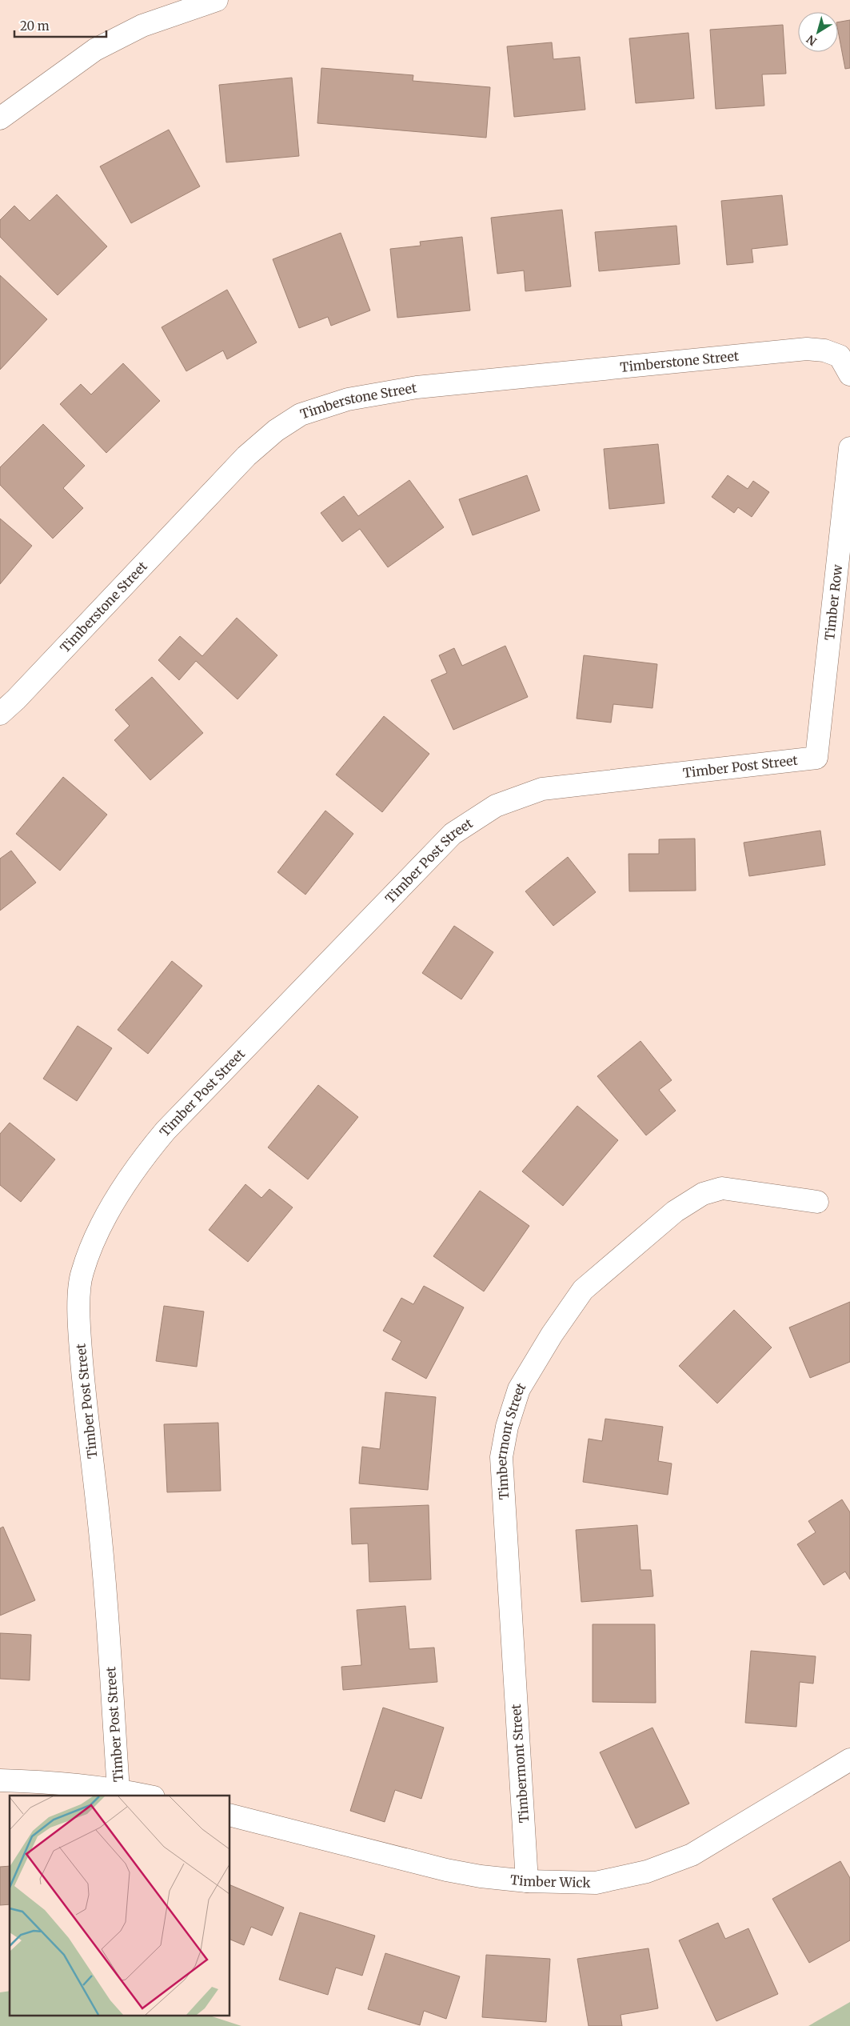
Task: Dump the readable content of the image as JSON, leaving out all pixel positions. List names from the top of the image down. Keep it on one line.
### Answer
{"streets":{"street":["Timberstone Street","Timber Row","Timber Post Street","Timbermont Street","Timber Wick"]},"crossings":[["Timber Row","Timber Post Street"],["Timbermont Street","Timber Wick"]],"scale_bar":"20 m","north":"bottom left"}
